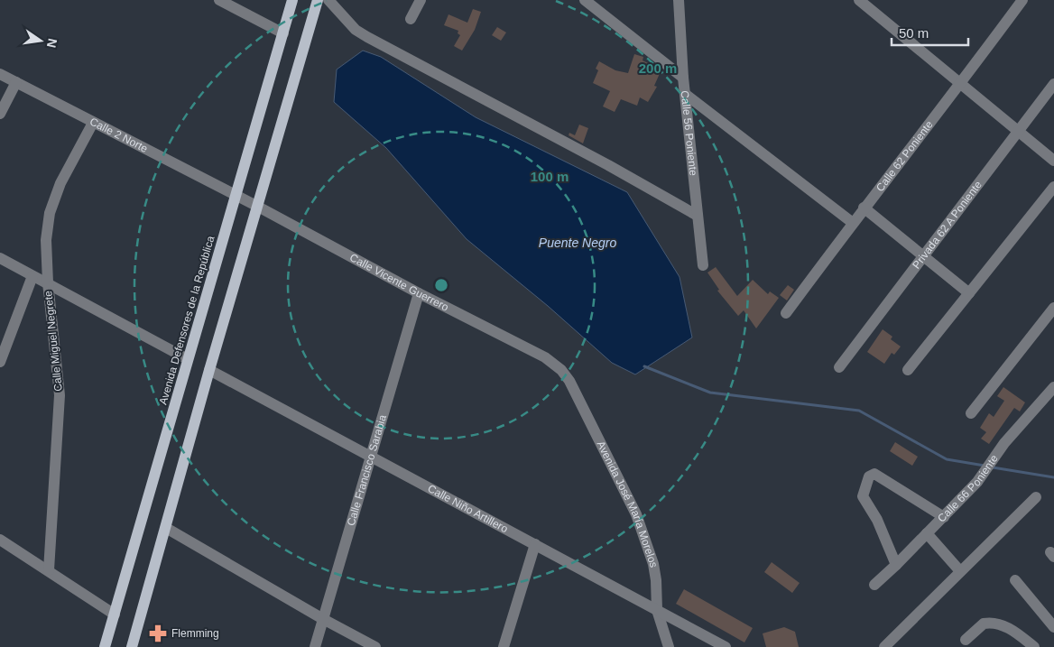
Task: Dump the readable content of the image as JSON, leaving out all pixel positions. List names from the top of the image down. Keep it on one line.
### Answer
{"streets":{"main road":["Avenida Defensores de la República"],"street":["Calle 56 Poniente","Calle 2 Norte","Calle 62 Poniente","Privada 62 A Poniente","Calle Vicente Guerrero","Calle Miguel Negrete","Calle Francisco Sarabia","Calle 66 Poniente","Avenida José María Morelos","Calle Niño Artillero"]},"crossings":[["Calle 2 Norte","Calle Vicente Guerrero"],["Calle 2 Norte","Avenida Defensores de la República"],["Calle 2 Norte","Calle Miguel Negrete"],["Calle Vicente Guerrero","Avenida Defensores de la República"],["Calle Vicente Guerrero","Calle Francisco Sarabia"],["Calle Vicente Guerrero","Avenida José María Morelos"],["Calle Francisco Sarabia","Calle Niño Artillero"],["Avenida José María Morelos","Calle Niño Artillero"]],"water":["Puente Negro"],"places":{"pharmacy":["Flemming"]},"scale_bar":"50 m","north":"right","rings":["200 m","100 m"]}
